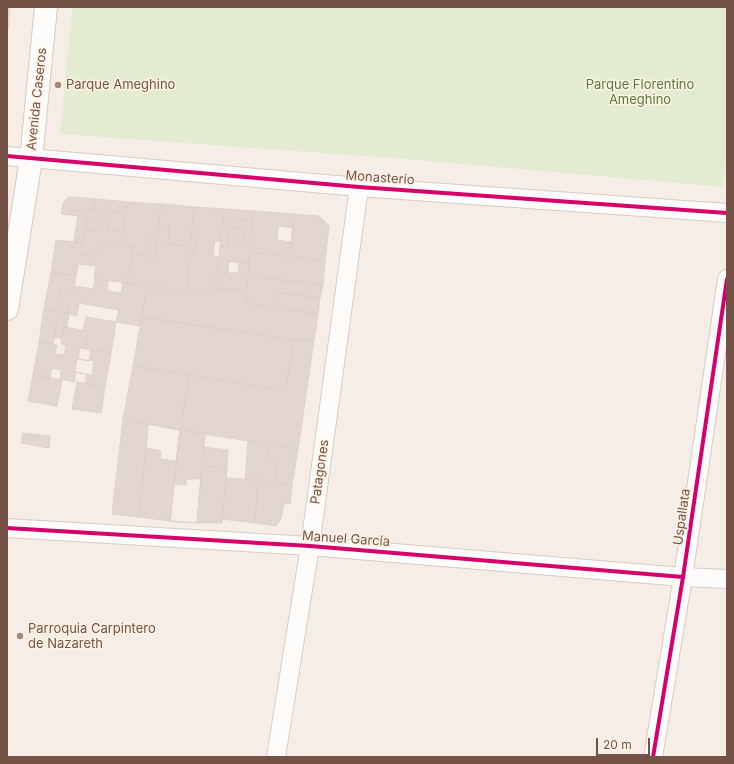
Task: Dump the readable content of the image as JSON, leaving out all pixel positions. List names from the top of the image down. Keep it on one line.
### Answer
{"streets":{"main road":["Avenida Caseros"],"street":["Monasterio","Patagones","Uspallata","Manuel García"]},"crossings":[["Avenida Caseros","Monasterio"],["Monasterio","Patagones"],["Patagones","Manuel García"],["Uspallata","Manuel García"]],"parks":["Parque Florentino Ameghino"],"places":["Parque Ameghino","Parroquia Carpintero de Nazareth"],"scale_bar":"20 m"}
